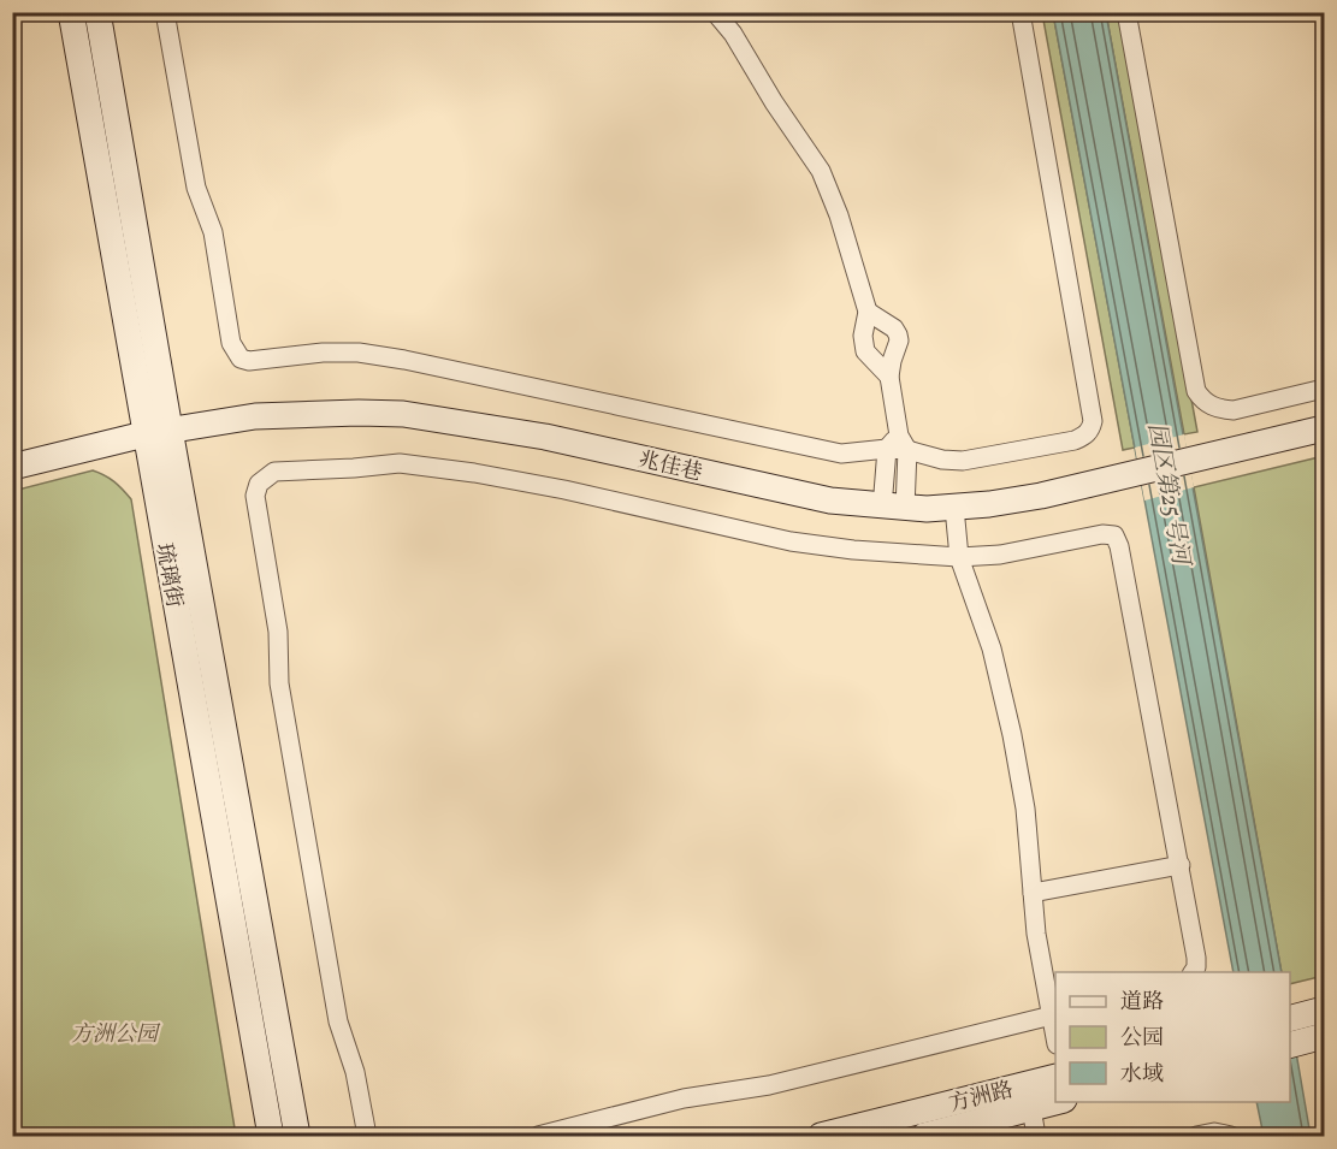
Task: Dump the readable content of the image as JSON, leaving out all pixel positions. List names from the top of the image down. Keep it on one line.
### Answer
{"streets":{"main road":["兆佳巷","琉璃街","方洲路"]},"crossings":[["兆佳巷","琉璃街"]],"water":["园区第25号河"],"parks":["方洲公园"],"legend":["道路","公园","水域"]}
